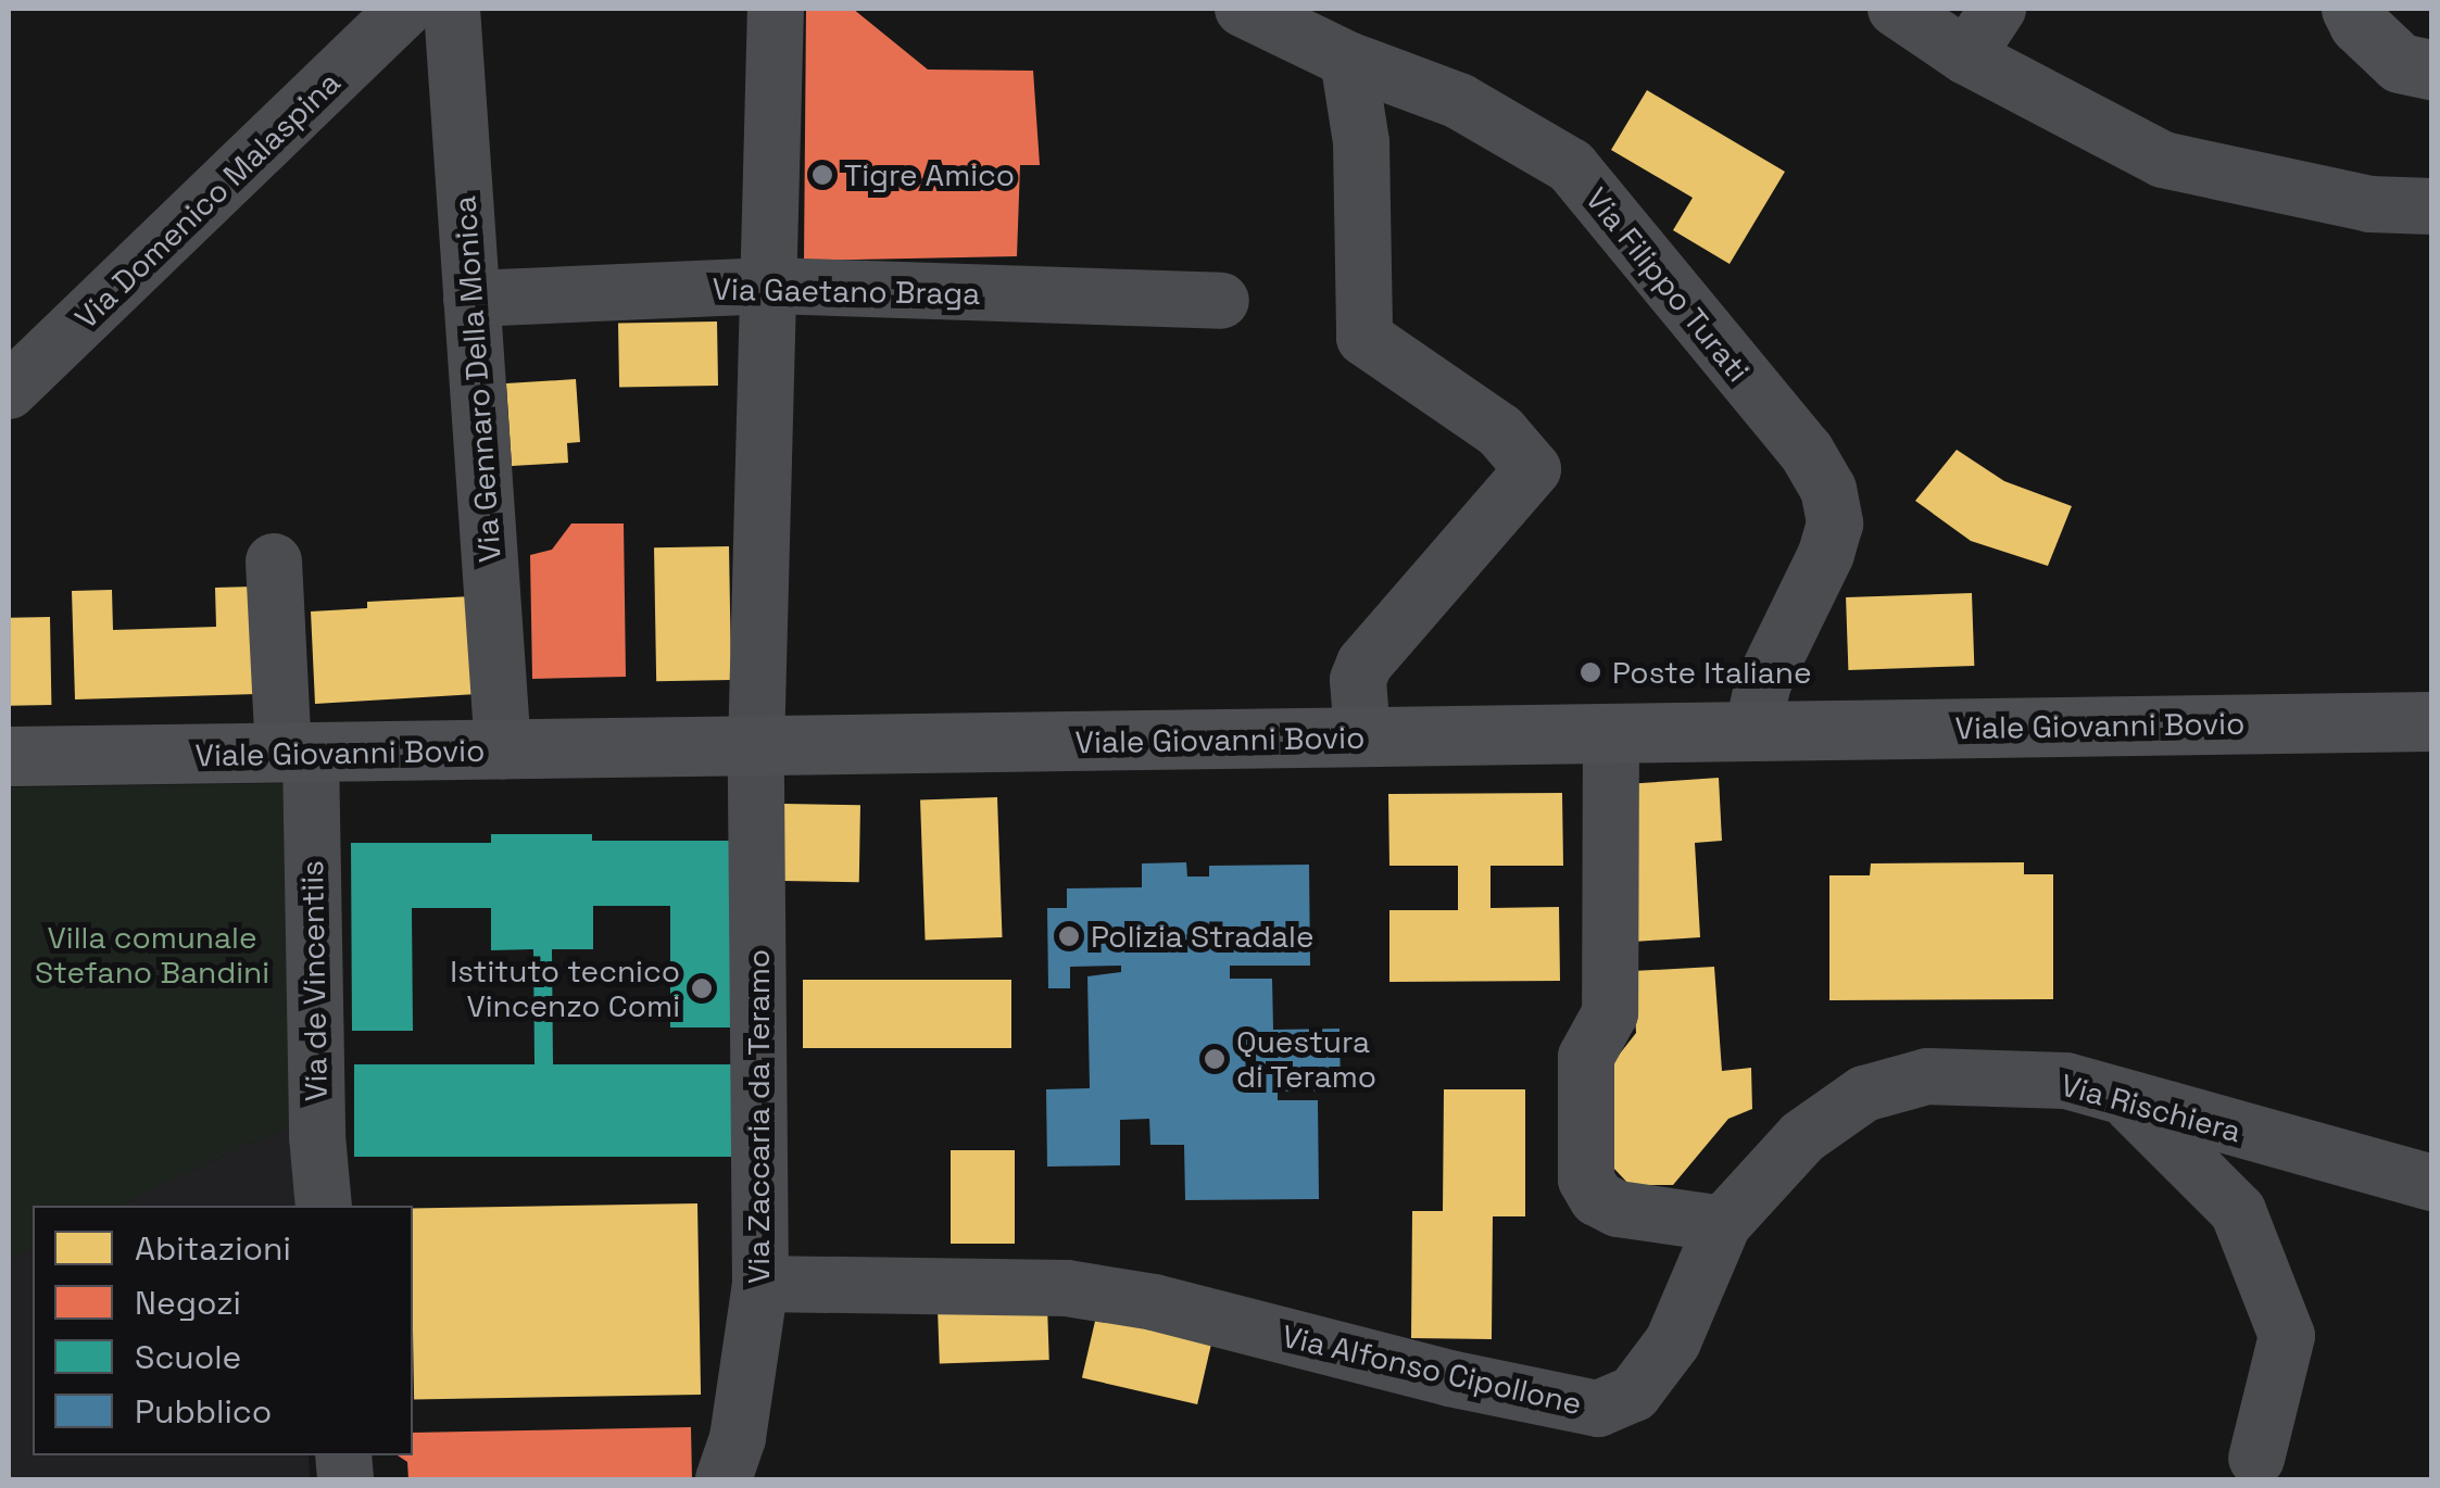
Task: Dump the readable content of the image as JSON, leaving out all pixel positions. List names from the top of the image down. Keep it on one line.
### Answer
{"streets":{"main road":["Viale Giovanni Bovio"],"street":["Via Domenico Malaspina","Via Filippo Turati","Via Gaetano Braga","Via Gennaro Della Monica","Via de Vincentiis","Via Rischiera","Via Zaccaria da Teramo","Via Alfonso Cipollone"]},"crossings":[["Via Filippo Turati","Viale Giovanni Bovio"],["Via Gaetano Braga","Via Gennaro Della Monica"],["Via Gaetano Braga","Via Zaccaria da Teramo"],["Via Gennaro Della Monica","Viale Giovanni Bovio"],["Viale Giovanni Bovio","Via de Vincentiis"],["Viale Giovanni Bovio","Via Zaccaria da Teramo"],["Via Rischiera","Via Alfonso Cipollone"],["Via Zaccaria da Teramo","Via Alfonso Cipollone"]],"parks":["Villa comunale Stefano Bandini"],"places":["Tigre Amico","Poste Italiane","Polizia Stradale","Istituto tecnico Vincenzo Comi","Questura di Teramo"],"legend":["Abitazioni","Negozi","Scuole","Pubblico"]}
